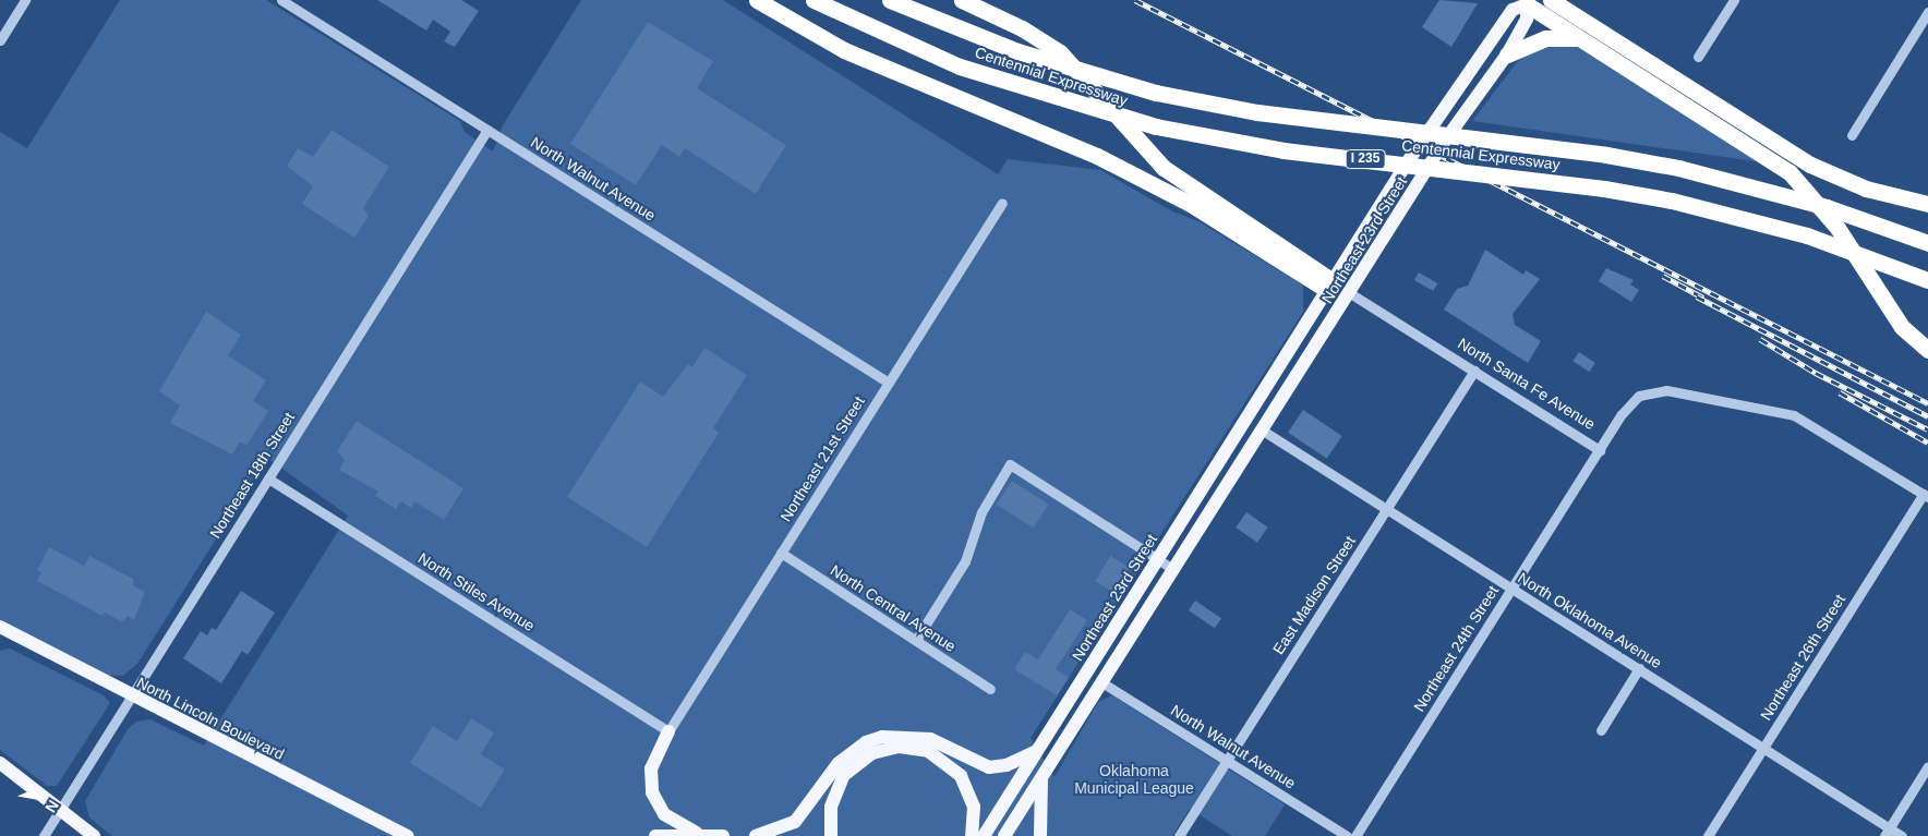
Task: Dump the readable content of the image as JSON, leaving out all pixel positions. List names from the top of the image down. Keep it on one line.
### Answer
{"streets":{"highway":["Centennial Expressway","I 235"],"main road":["Northeast 23rd Street","North Santa Fe Avenue","North Lincoln Boulevard"],"street":["North Walnut Avenue","Northeast 21st Street","Northeast 18th Street","North Stiles Avenue","East Madison Street","North Central Avenue","North Oklahoma Avenue","Northeast 24th Street","Northeast 26th Street"]},"crossings":[["North Walnut Avenue","Northeast 23rd Street"],["North Walnut Avenue","Northeast 21st Street"],["North Walnut Avenue","Northeast 18th Street"],["North Walnut Avenue","East Madison Street"],["Northeast 23rd Street","North Santa Fe Avenue"],["Northeast 23rd Street","North Oklahoma Avenue"],["North Santa Fe Avenue","East Madison Street"],["North Santa Fe Avenue","Northeast 24th Street"],["North Santa Fe Avenue","Northeast 26th Street"],["Northeast 21st Street","North Stiles Avenue"],["Northeast 21st Street","North Central Avenue"],["Northeast 18th Street","North Stiles Avenue"],["Northeast 18th Street","North Lincoln Boulevard"],["East Madison Street","North Oklahoma Avenue"],["North Oklahoma Avenue","Northeast 24th Street"],["North Oklahoma Avenue","Northeast 26th Street"]],"parks":["Oklahoma Municipal League"],"north":"bottom right"}
